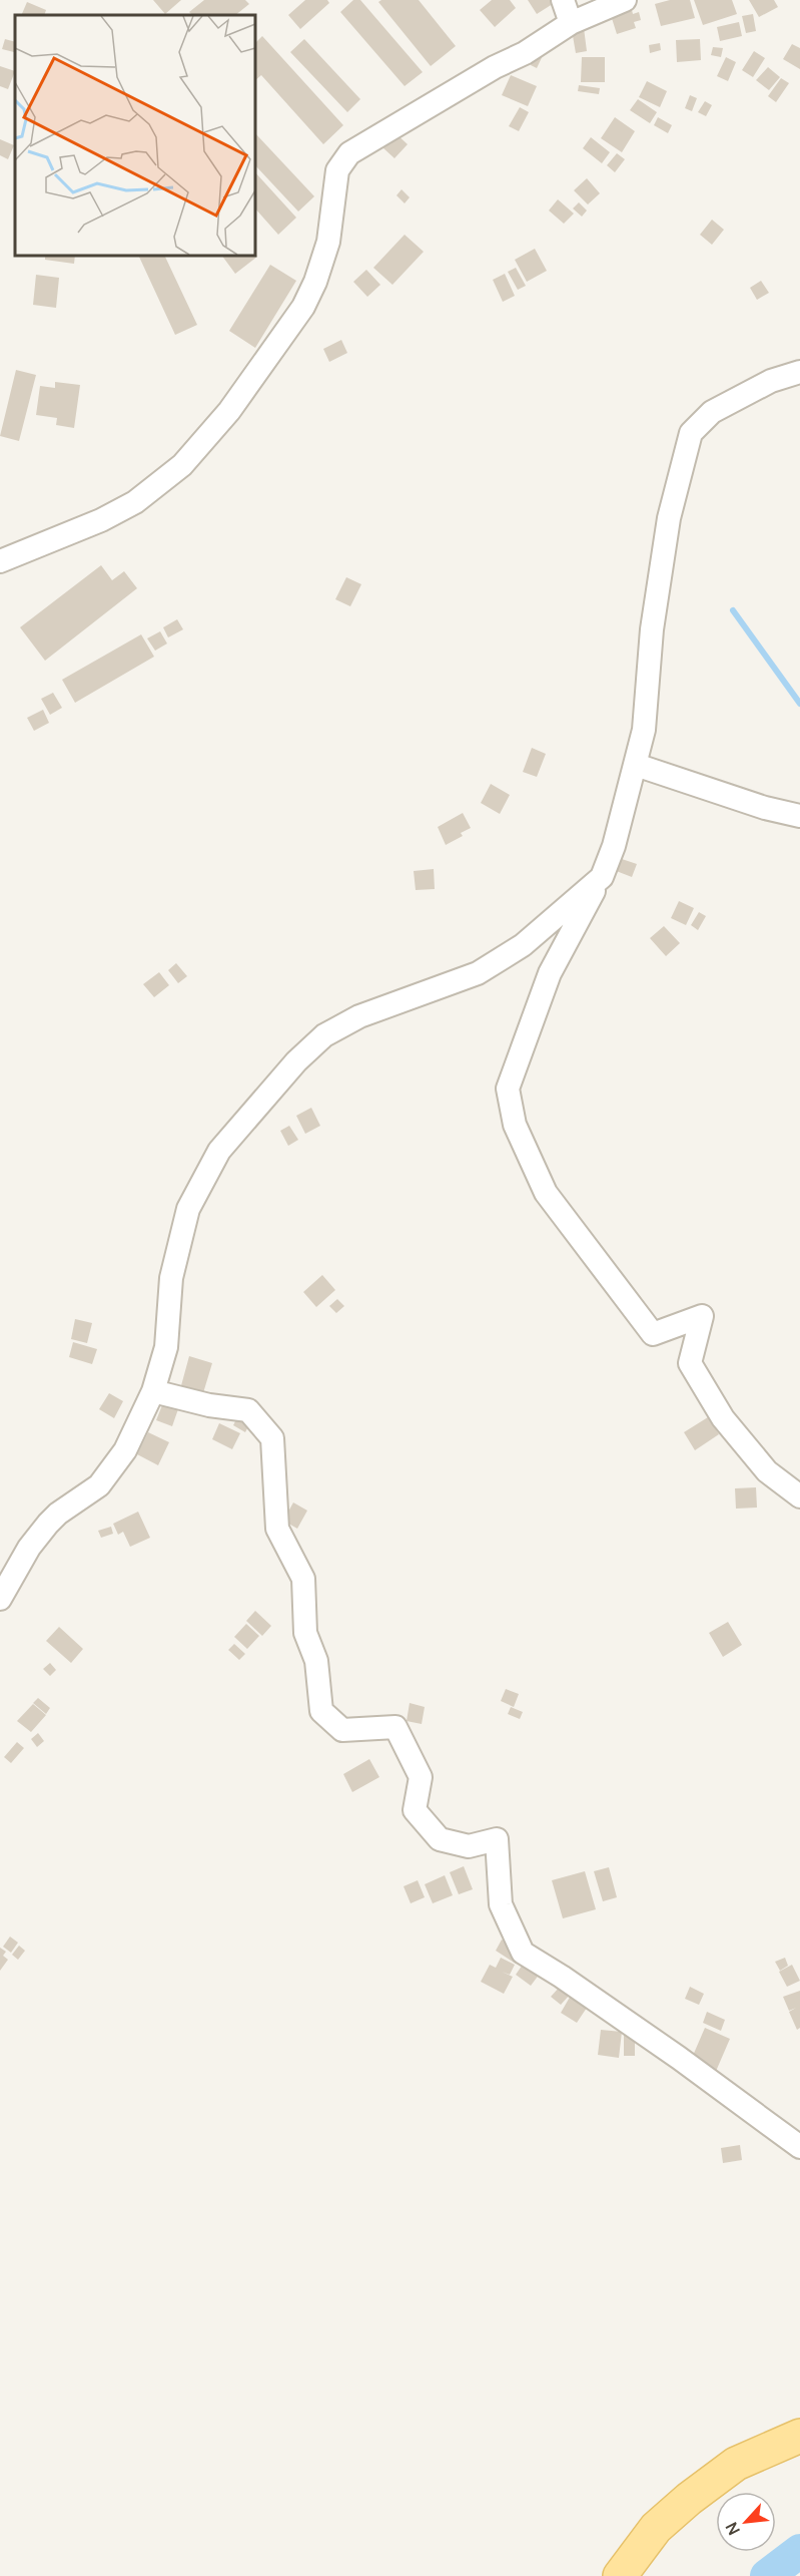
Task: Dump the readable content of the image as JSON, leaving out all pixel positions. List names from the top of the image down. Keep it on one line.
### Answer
{"north":"bottom left"}
